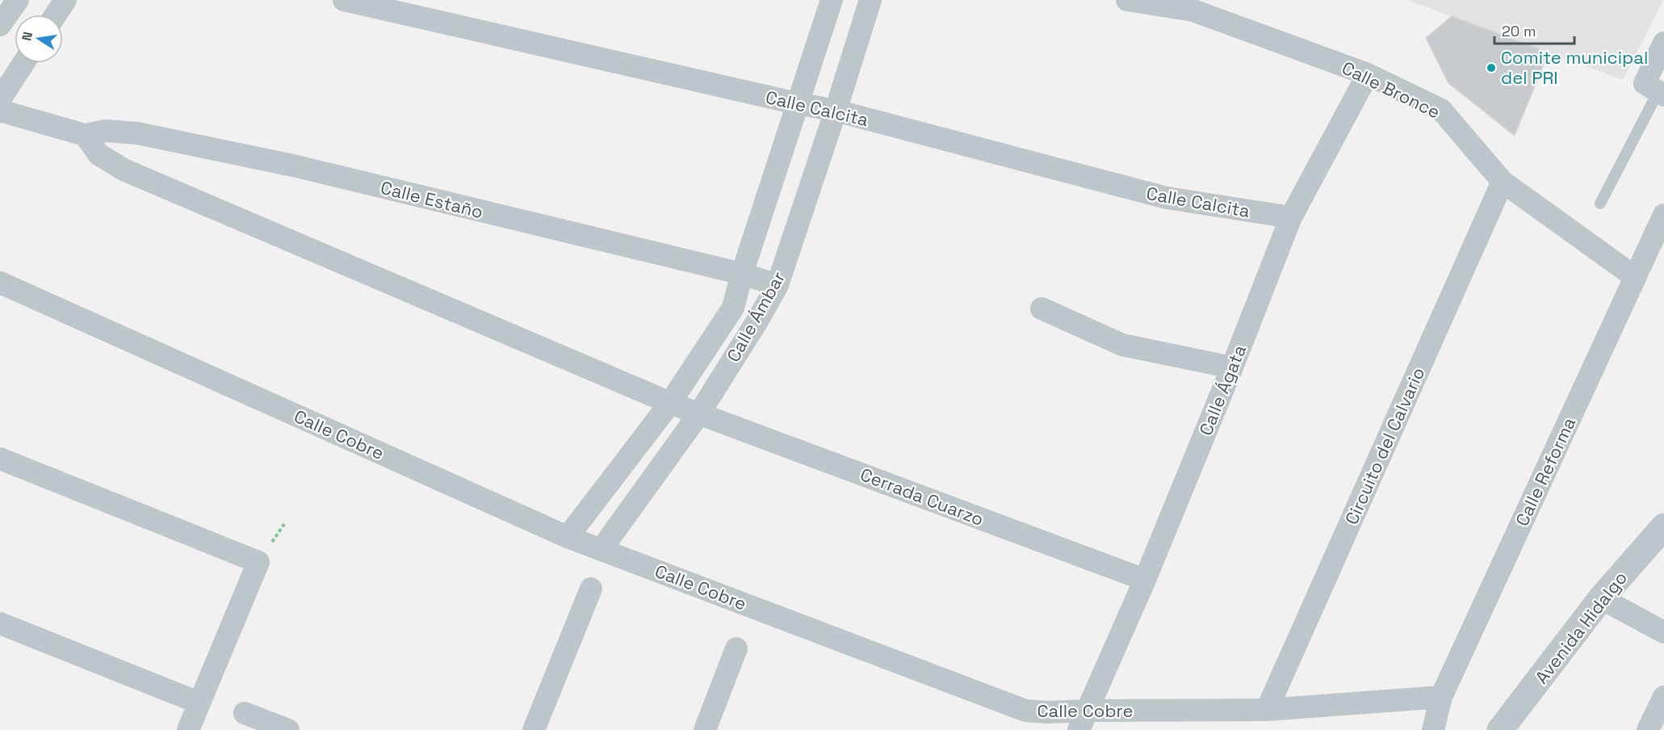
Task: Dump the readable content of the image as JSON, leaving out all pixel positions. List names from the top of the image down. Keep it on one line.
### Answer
{"streets":{"street":["Calle Bronce","Calle Calcita","Calle Estaño","Calle Ámbar","Calle Ágata","Calle Cobre","Circuito del Calvario","Calle Reforma","Cerrada Cuarzo","Avenida Hidalgo"]},"crossings":[["Calle Bronce","Calle Ágata"],["Calle Bronce","Circuito del Calvario"],["Calle Bronce","Calle Reforma"],["Calle Calcita","Calle Ámbar"],["Calle Calcita","Calle Ágata"],["Calle Estaño","Calle Ámbar"],["Calle Ámbar","Calle Cobre"],["Calle Ámbar","Cerrada Cuarzo"],["Calle Ágata","Calle Cobre"],["Calle Ágata","Cerrada Cuarzo"],["Calle Cobre","Circuito del Calvario"],["Calle Cobre","Calle Reforma"]],"places":["Comite municipal del PRI"],"scale_bar":"20 m","north":"left"}
